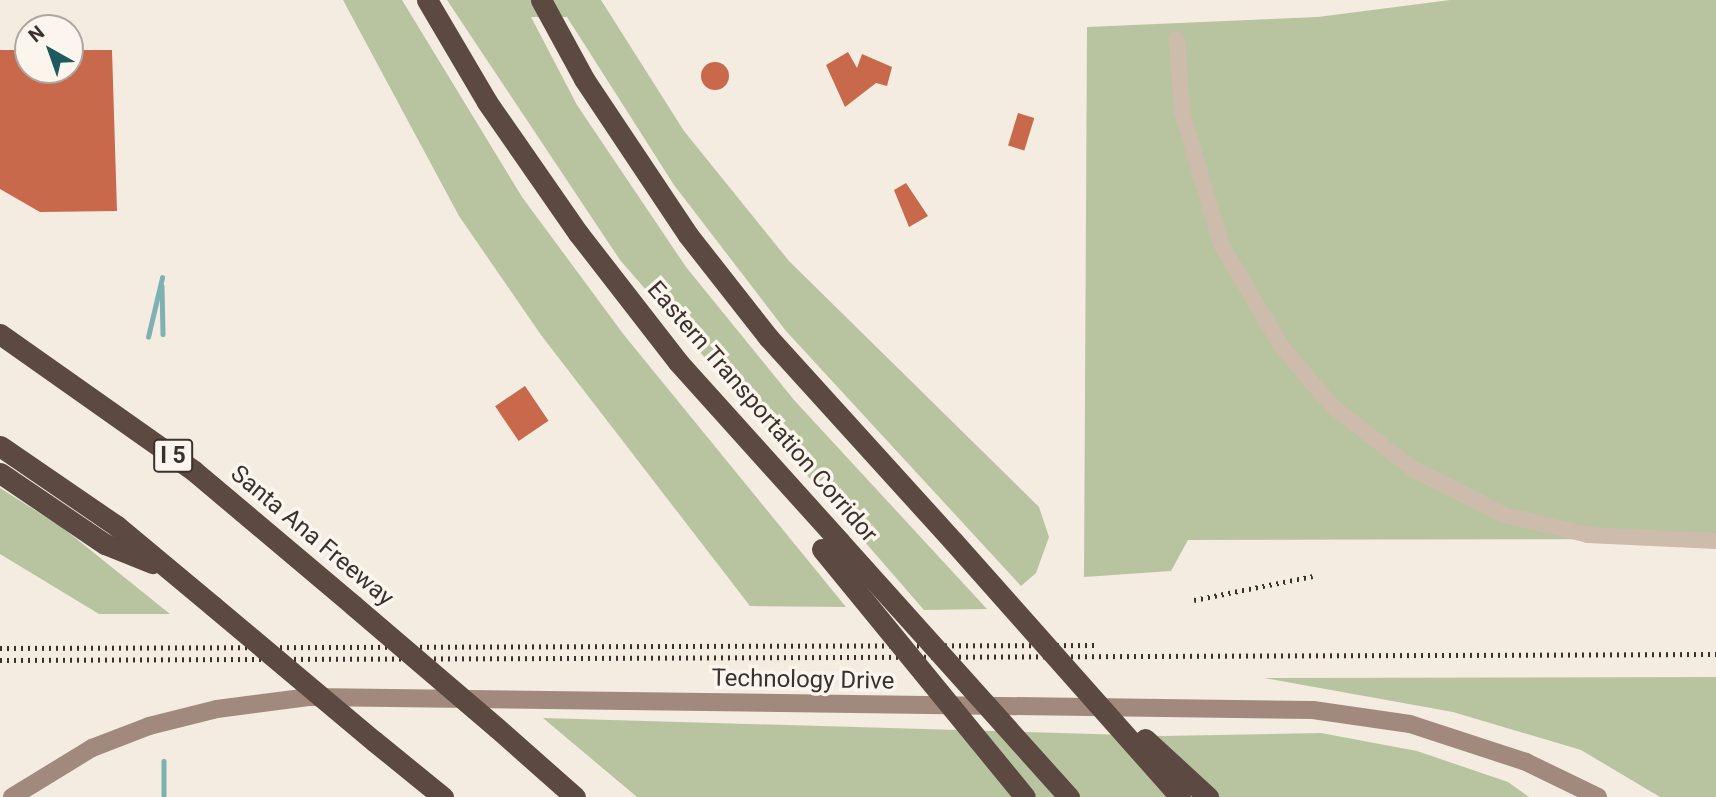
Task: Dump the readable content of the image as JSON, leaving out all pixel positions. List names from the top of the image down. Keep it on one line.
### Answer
{"streets":{"highway":["Eastern Transportation Corridor","I 5","Santa Ana Freeway"],"street":["Technology Drive"]},"north":"top left"}
